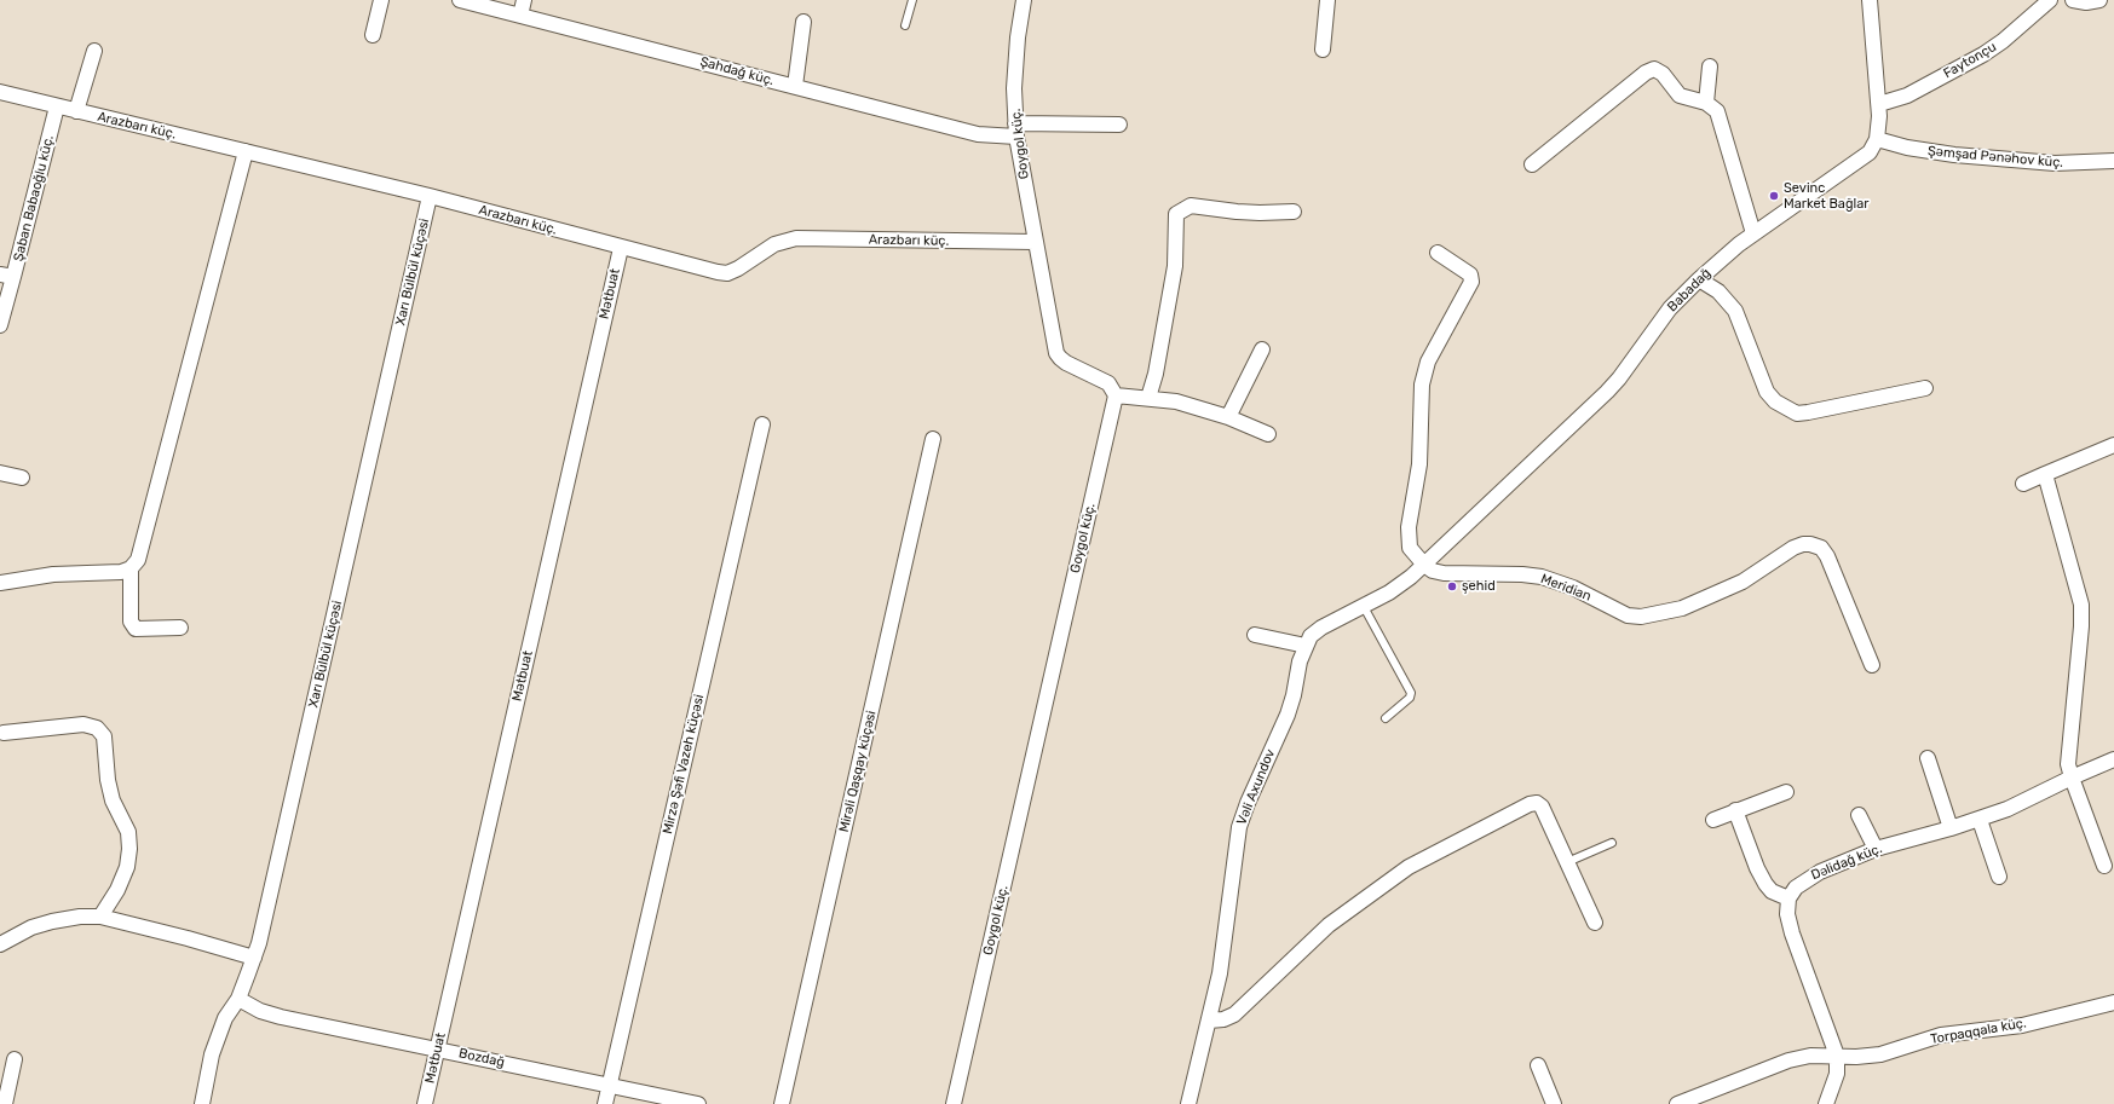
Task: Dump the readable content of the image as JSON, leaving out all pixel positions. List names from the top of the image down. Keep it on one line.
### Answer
{"streets":{"street":["Faytonçu","Şahdağ küç.","Arazbarı küç.","Goygol küç.","Şəmşad Pənəhov küç.","Şaban Babaoğlu küç.","Xarı Bülbül küçəsi","Babadağ","Mətbuat","Meridian","Mirzə Şəfi Vazeh küçəsi","Mirəli Qaşqay küçəsi","Vəli Axundov","Dəlidağ küç.","Torpaqqala küç.","Bozdağ"]},"crossings":[["Şahdağ küç.","Goygol küç."],["Arazbarı küç.","Goygol küç."],["Arazbarı küç.","Şaban Babaoğlu küç."],["Arazbarı küç.","Xarı Bülbül küçəsi"],["Arazbarı küç.","Mətbuat"],["Şəmşad Pənəhov küç.","Babadağ"],["Xarı Bülbül küçəsi","Bozdağ"],["Babadağ","Meridian"],["Babadağ","Vəli Axundov"],["Mətbuat","Bozdağ"],["Meridian","Vəli Axundov"],["Mirzə Şəfi Vazeh küçəsi","Bozdağ"]],"places":["Sevinc Market Bağlar","şehid"]}
